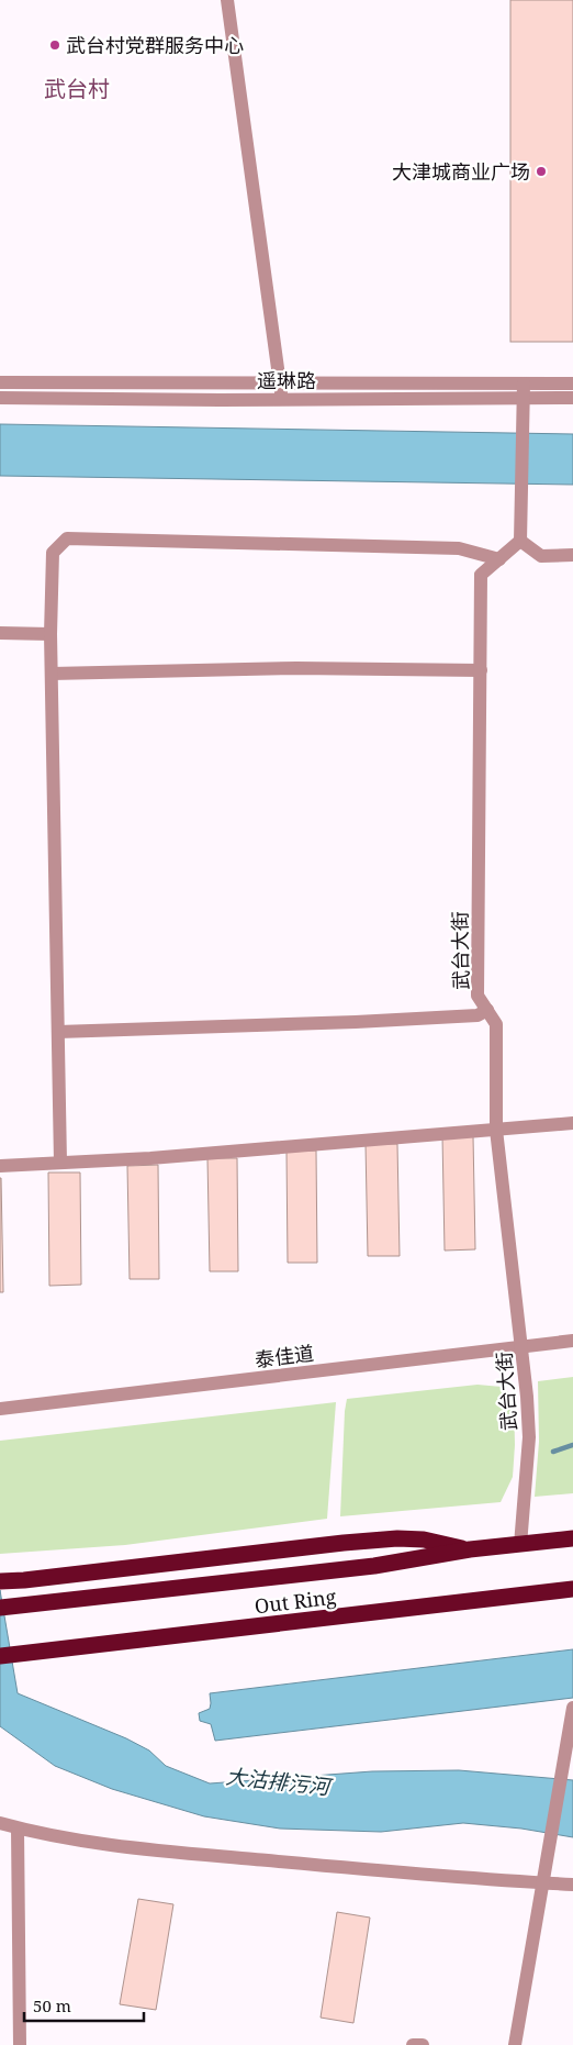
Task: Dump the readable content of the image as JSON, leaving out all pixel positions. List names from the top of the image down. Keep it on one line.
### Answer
{"streets":{"highway":["Out Ring"],"street":["遥琳路","武台大街","泰佳道"]},"crossings":[["武台大街","泰佳道"],["武台大街","Out Ring"]],"districts":["武台村"],"water":["大沽排污河"],"places":["武台村党群服务中心","大津城商业广场"],"scale_bar":"50 m"}
